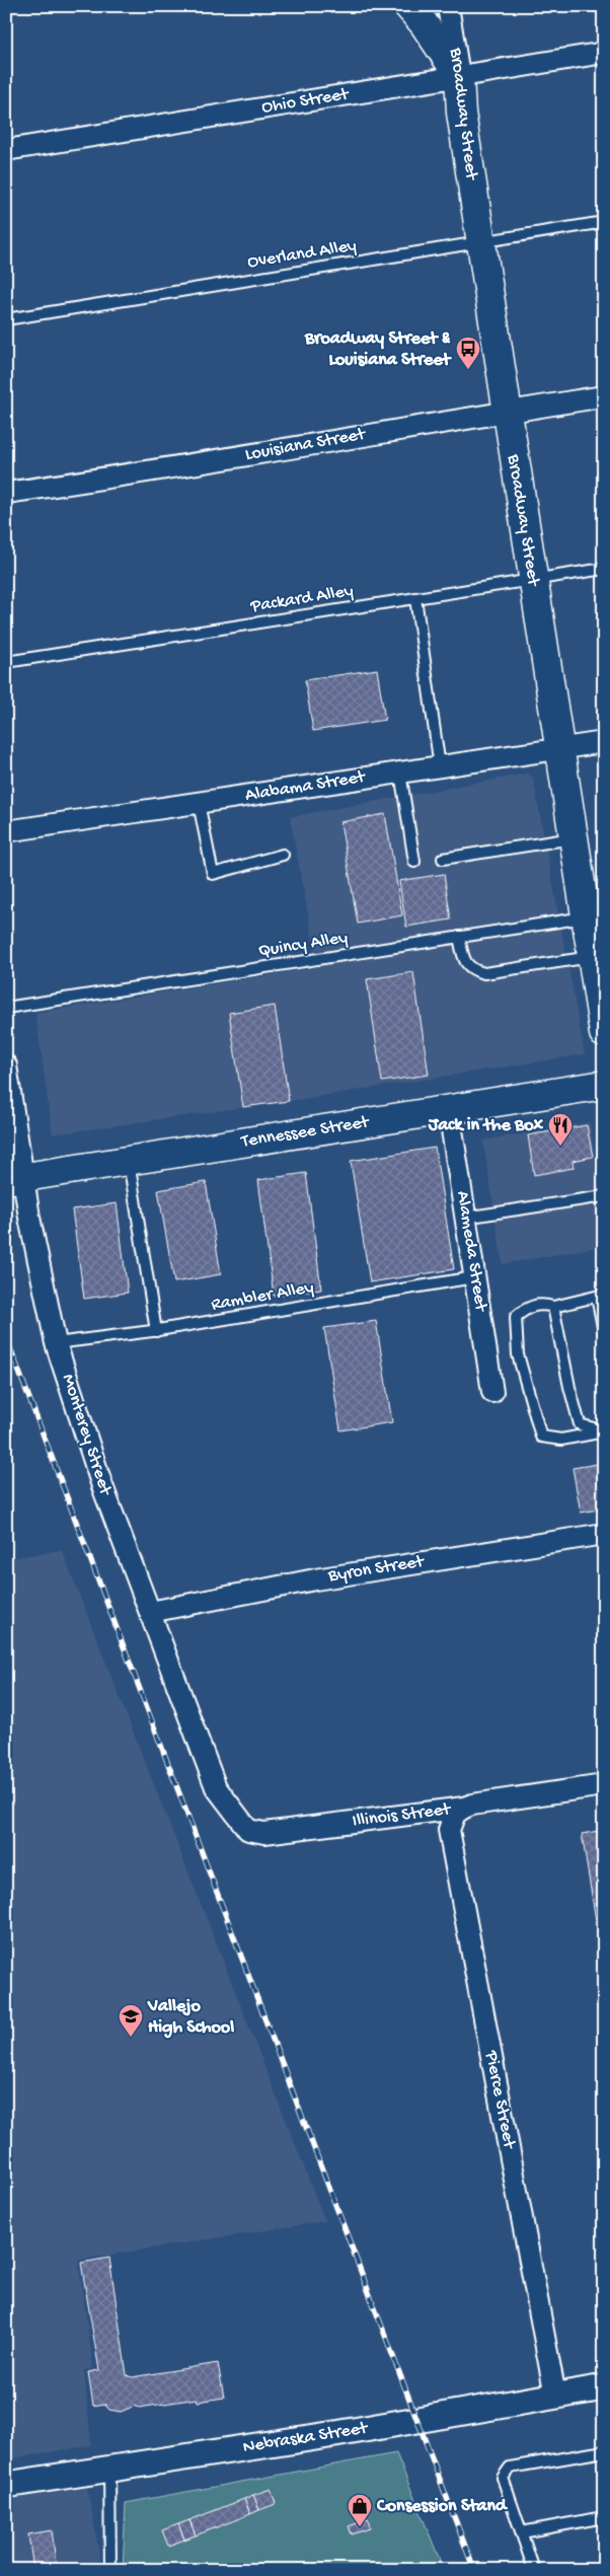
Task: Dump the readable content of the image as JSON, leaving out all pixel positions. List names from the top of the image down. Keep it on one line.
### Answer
{"streets":{"main road":["Broadway Street","Tennessee Street"],"street":["Ohio Street","Louisiana Street","Alabama Street","Alameda Street","Monterey Street","Byron Street","Illinois Street","Pierce Street","Nebraska Street"],"lane":["Overland Alley","Packard Alley","Quincy Alley","Rambler Alley"]},"crossings":[["Ohio Street","Broadway Street"],["Broadway Street","Overland Alley"],["Broadway Street","Louisiana Street"],["Broadway Street","Packard Alley"],["Broadway Street","Alabama Street"],["Broadway Street","Quincy Alley"],["Tennessee Street","Alameda Street"],["Tennessee Street","Monterey Street"],["Alameda Street","Rambler Alley"],["Rambler Alley","Monterey Street"],["Monterey Street","Byron Street"],["Monterey Street","Illinois Street"],["Illinois Street","Pierce Street"],["Pierce Street","Nebraska Street"]],"places":{"bus stop":["Broadway Street & Louisiana Street"],"restaurant":["Jack in the Box"],"school or university":["Vallejo High School"],"shop":["Consession Stand"]}}
